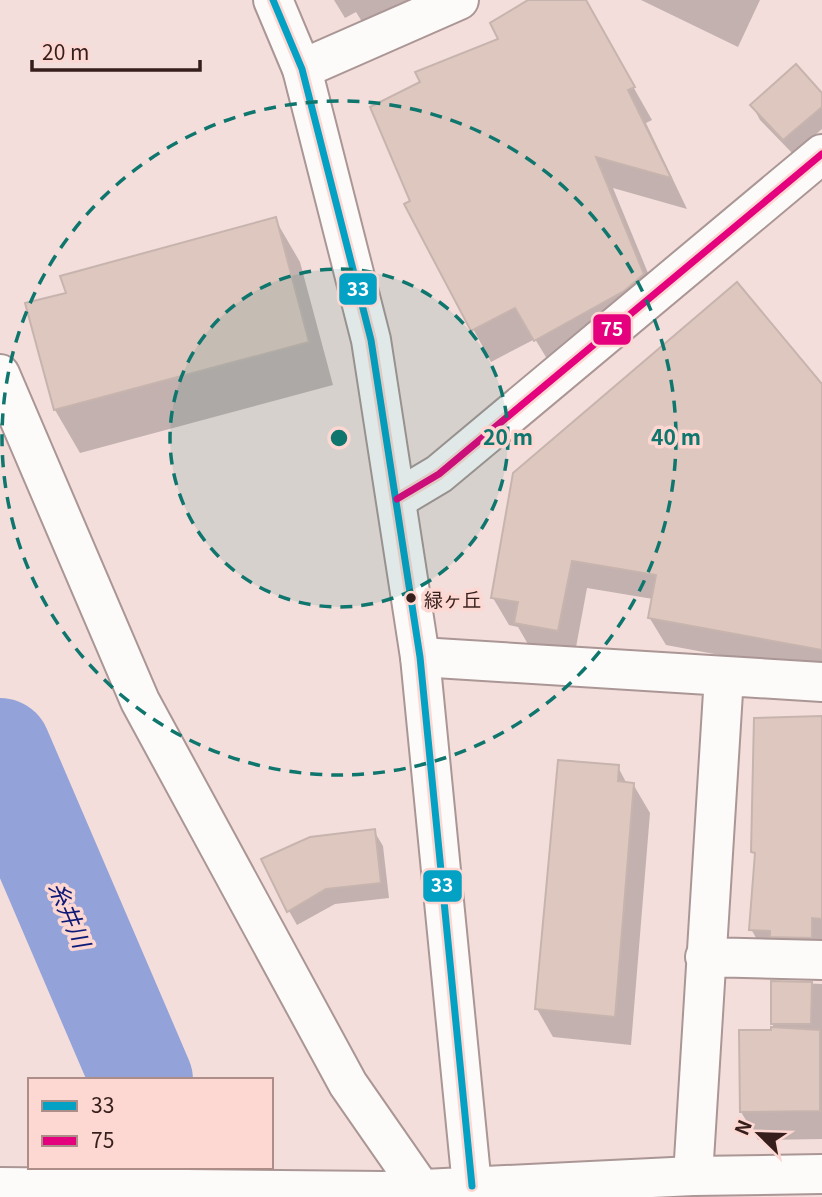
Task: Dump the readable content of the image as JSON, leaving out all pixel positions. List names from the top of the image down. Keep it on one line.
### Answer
{"water":["糸井川"],"places":["緑ヶ丘"],"lines":["transit line 33","transit line 75"],"legend":["33","75"],"scale_bar":"20 m","north":"top left","rings":["20 m","40 m"]}
